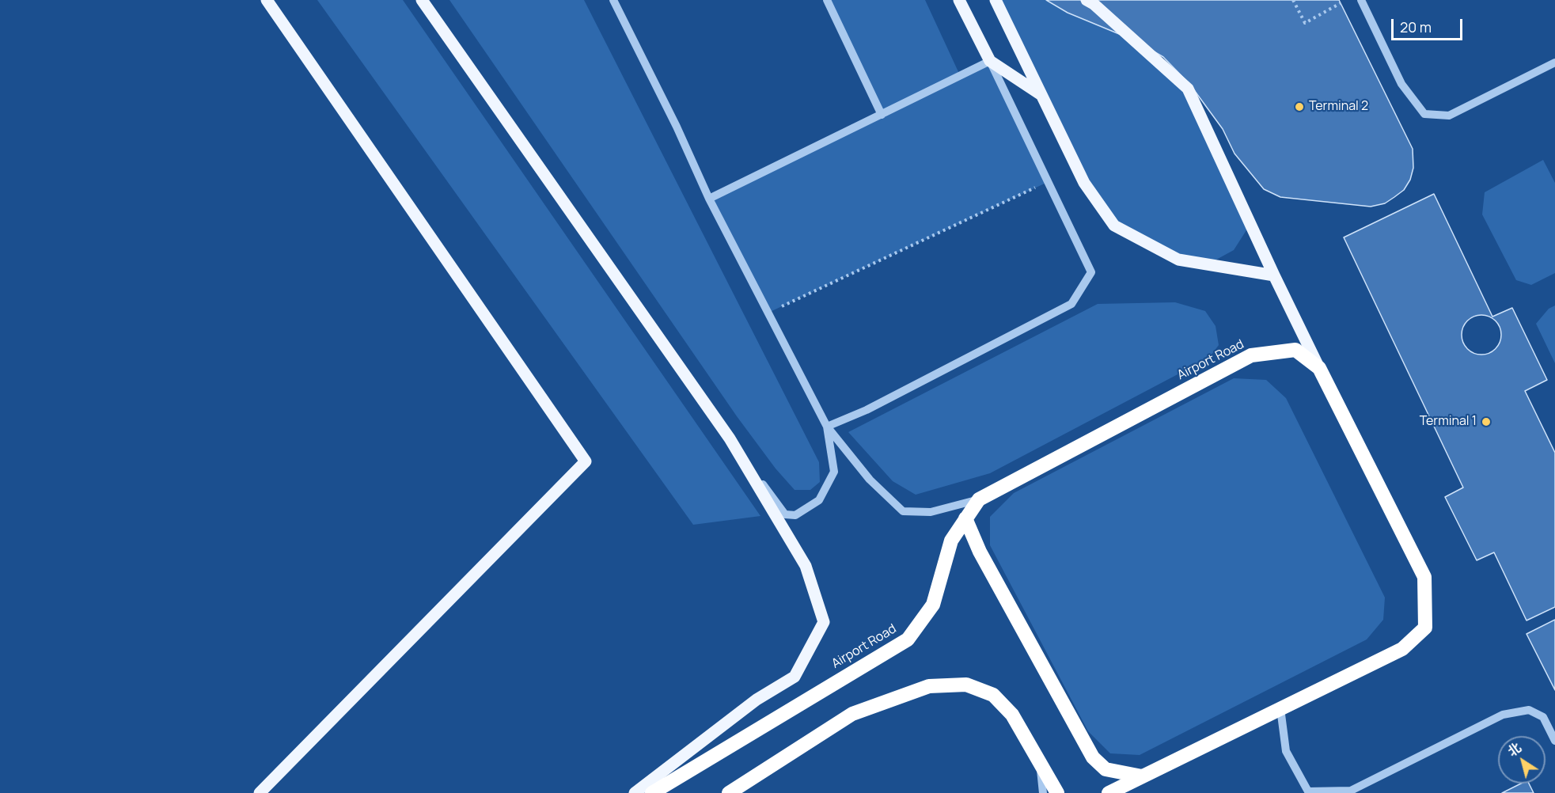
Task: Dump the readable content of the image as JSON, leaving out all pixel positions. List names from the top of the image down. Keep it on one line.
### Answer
{"streets":{"highway":["Airport Road"]},"places":["Terminal 2","Terminal 1"],"scale_bar":"20 m","north":"top left"}
